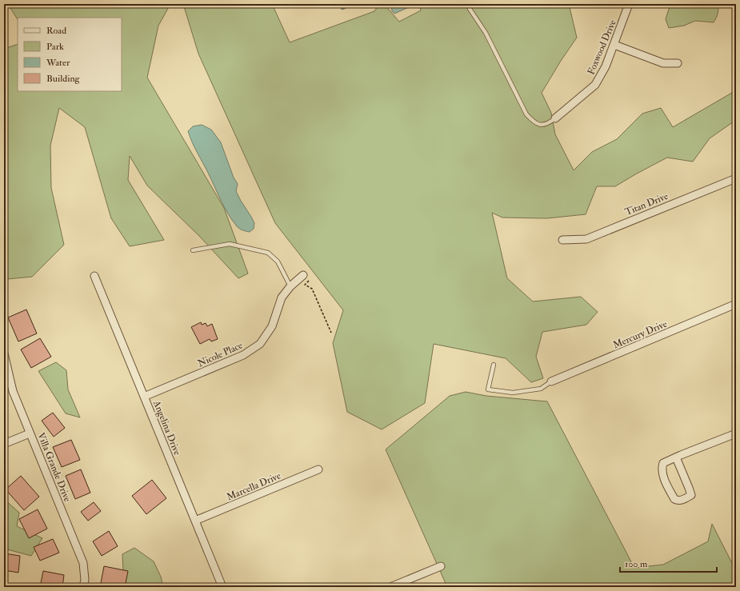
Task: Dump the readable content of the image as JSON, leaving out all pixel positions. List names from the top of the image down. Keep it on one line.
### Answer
{"streets":{"street":["Foxwood Drive","Titan Drive","Mercury Drive","Nicole Place","Angelina Drive","Villa Grande Drive","Marcella Drive"]},"crossings":[["Nicole Place","Angelina Drive"],["Angelina Drive","Marcella Drive"]],"legend":["Road","Park","Water","Building"],"scale_bar":"100 m"}
